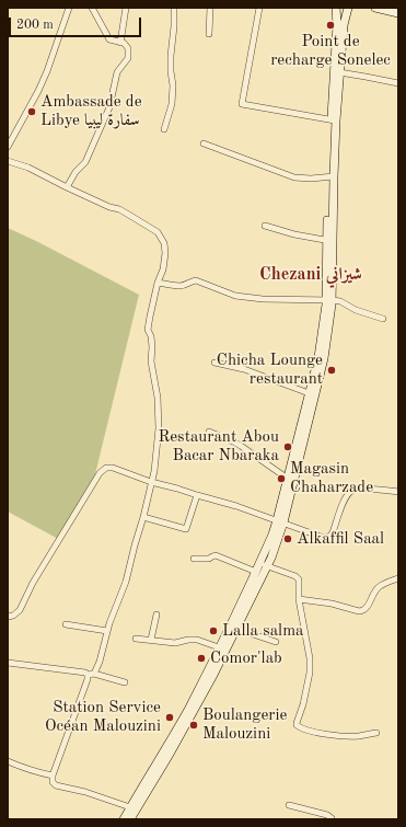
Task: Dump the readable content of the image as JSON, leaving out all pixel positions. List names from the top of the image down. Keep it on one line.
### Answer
{"districts":["Chezani شيزاني"],"places":["Point de recharge Sonelec","Ambassade de Libye سفارة ليبيا","Chicha Lounge restaurant","Restaurant Abou Bacar Nbaraka","Magasin Chaharzade","Alkaffil Saal","Lalla salma","Comor'lab","Station Service Océan Malouzini","Boulangerie Malouzini"],"scale_bar":"200 m"}
